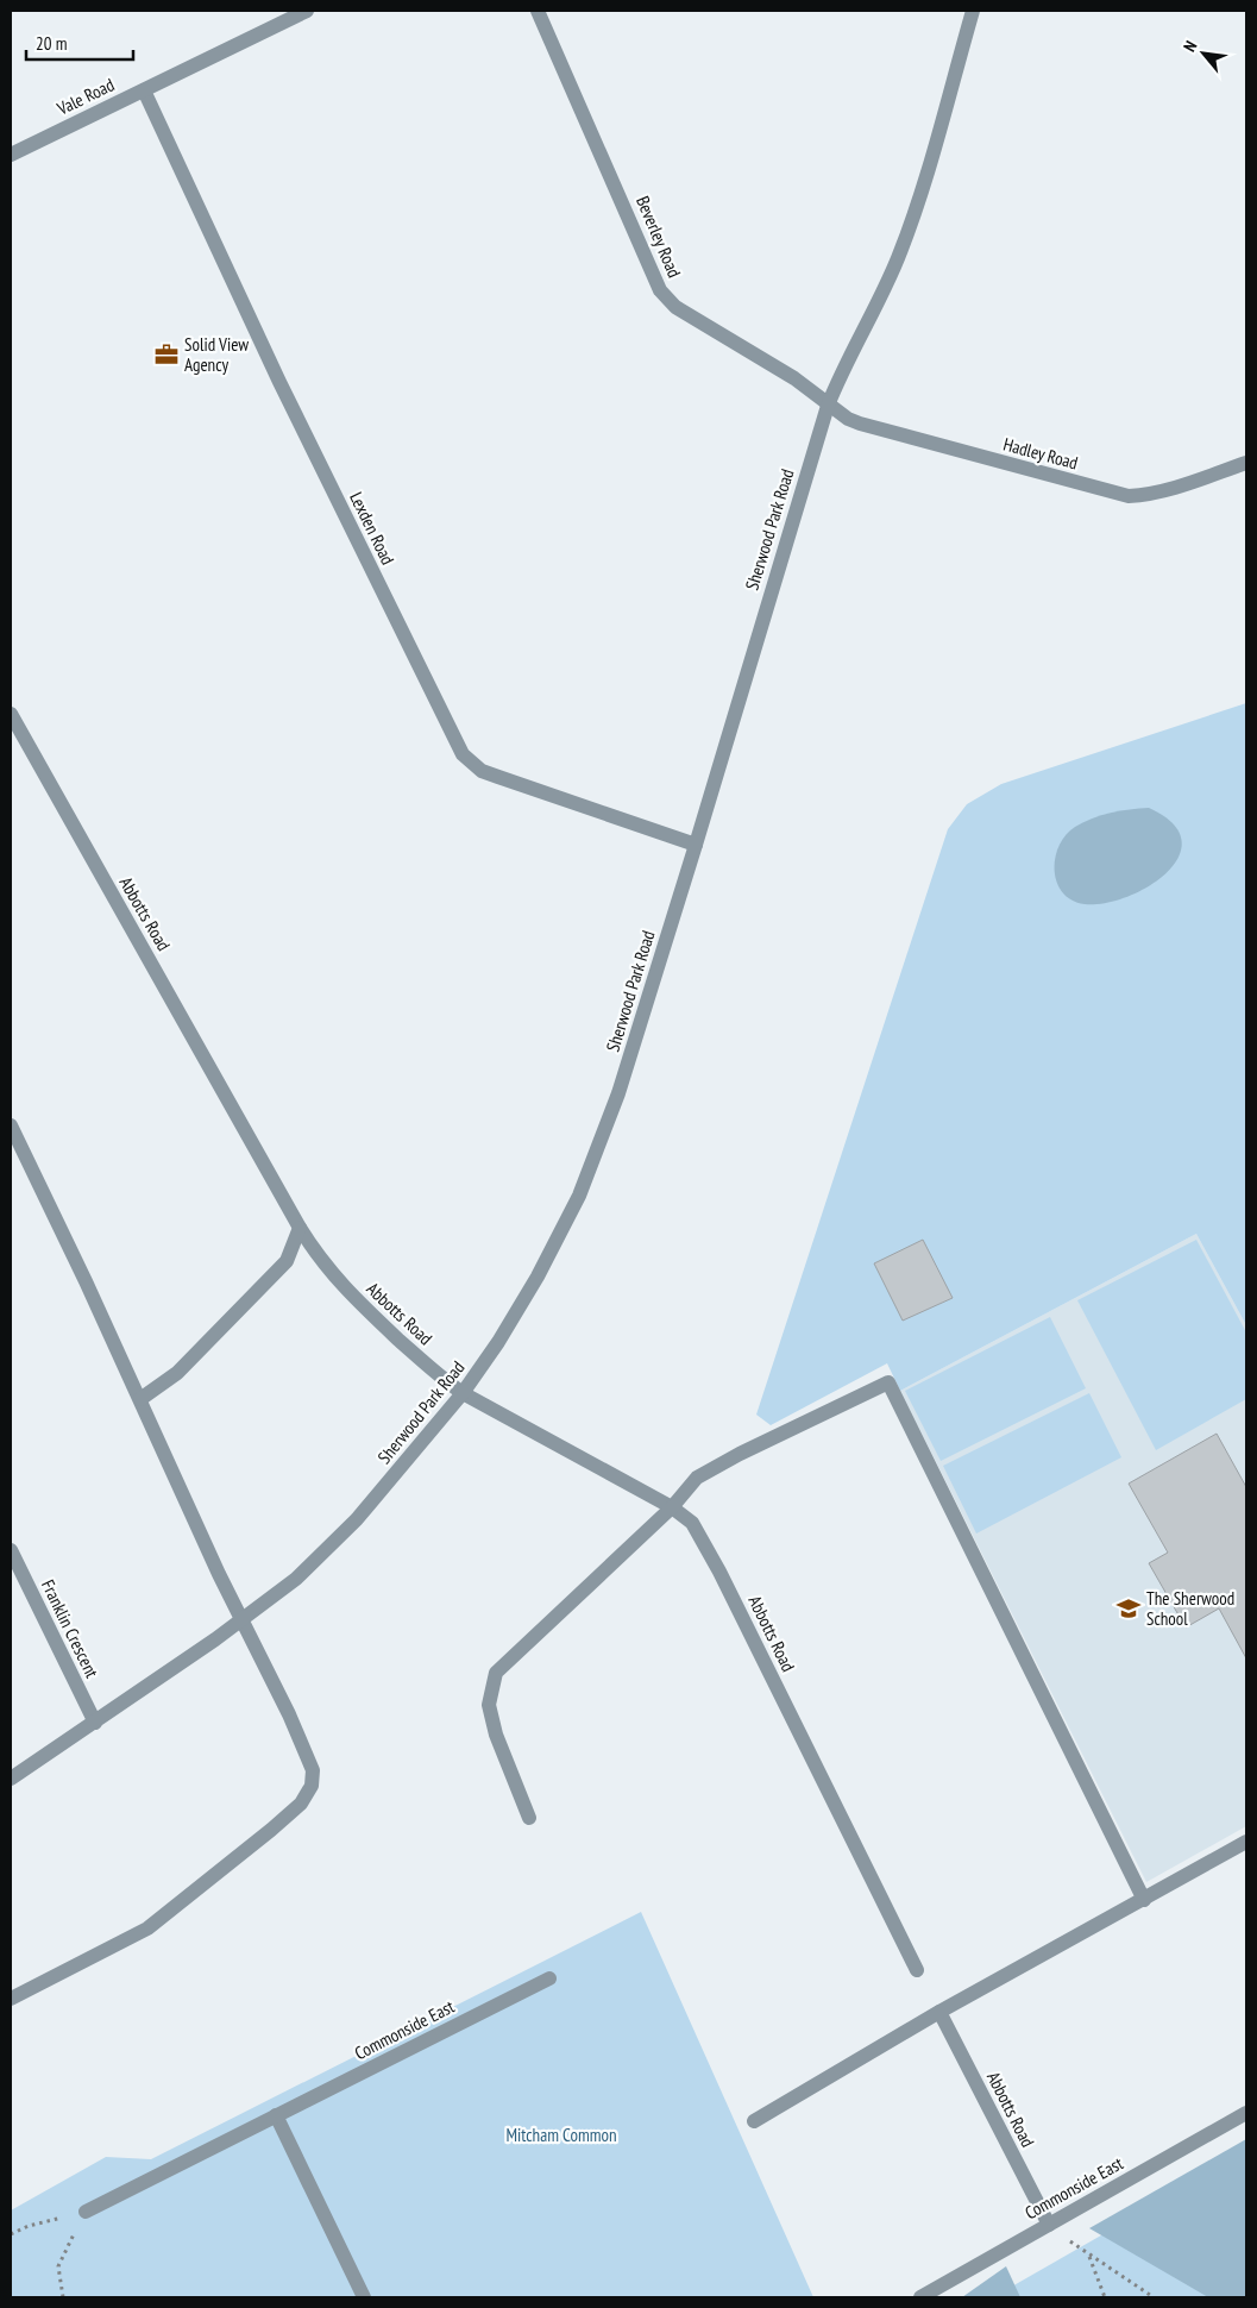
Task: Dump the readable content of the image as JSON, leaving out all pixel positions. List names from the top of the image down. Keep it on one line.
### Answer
{"streets":{"street":["Vale Road","Beverley Road","Hadley Road","Lexden Road","Sherwood Park Road","Abbotts Road","Franklin Crescent","Commonside East"]},"crossings":[["Vale Road","Lexden Road"],["Beverley Road","Hadley Road"],["Beverley Road","Sherwood Park Road"],["Hadley Road","Sherwood Park Road"],["Lexden Road","Sherwood Park Road"],["Sherwood Park Road","Abbotts Road"],["Sherwood Park Road","Franklin Crescent"],["Abbotts Road","Commonside East"]],"parks":["Mitcham Common"],"places":{"office":["Solid View Agency"],"school or university":["The Sherwood School"]},"scale_bar":"20 m","north":"top left"}
